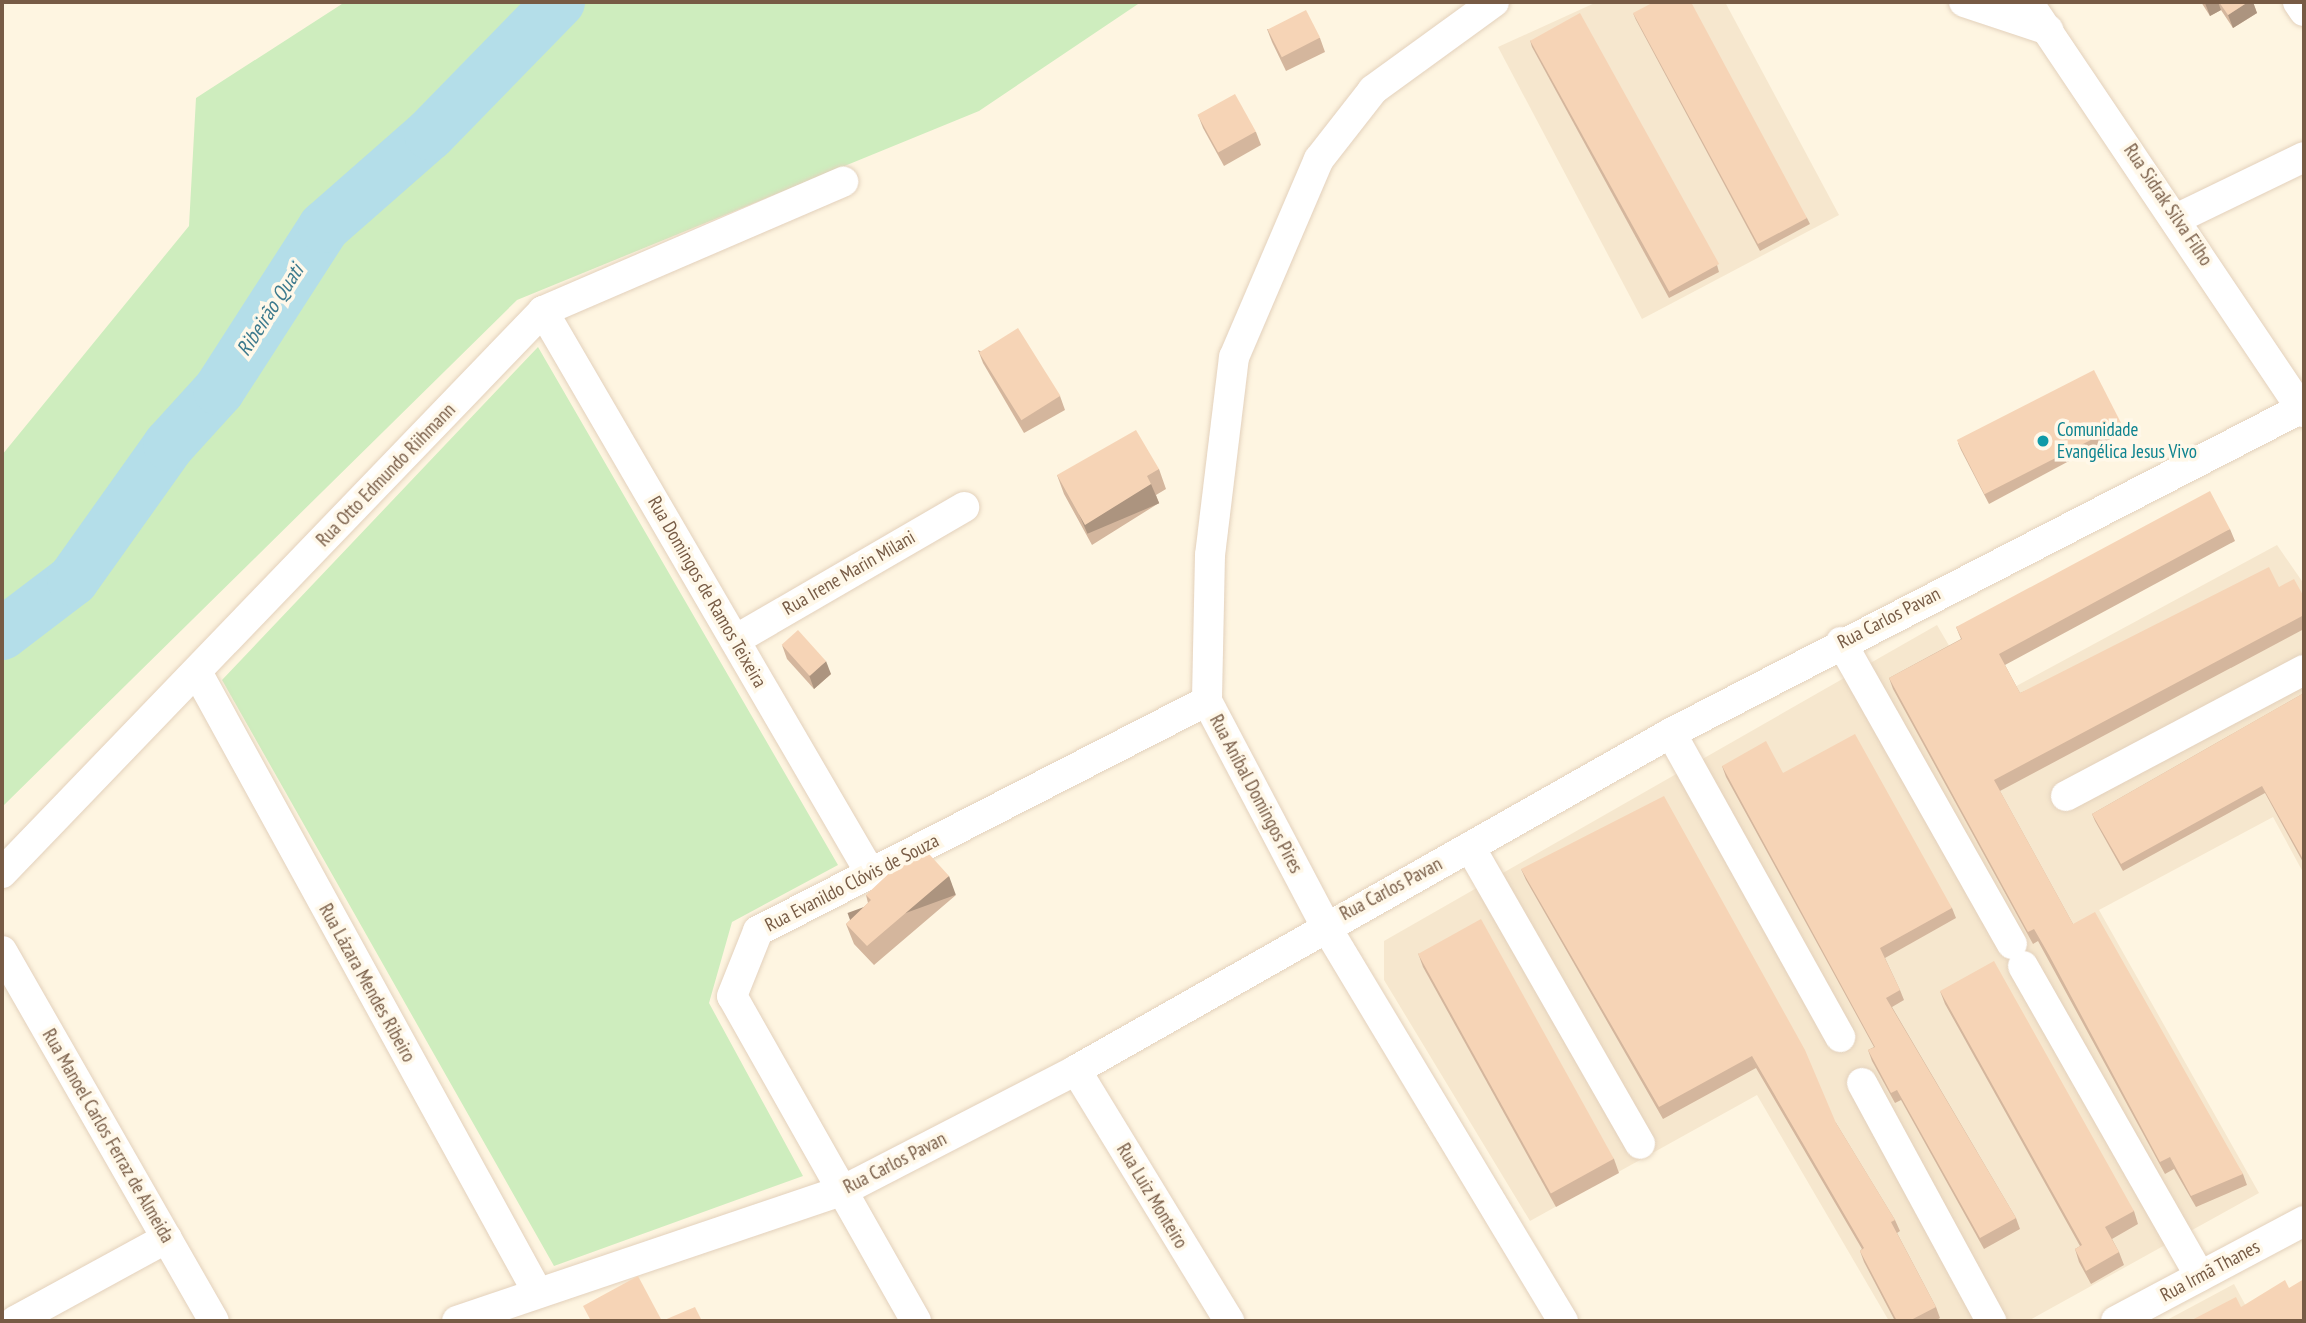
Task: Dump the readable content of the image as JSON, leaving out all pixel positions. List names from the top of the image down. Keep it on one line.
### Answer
{"streets":{"street":["Rua Sidrak Silva Filho","Rua Otto Edmundo Riihmann","Rua Irene Marin Milani","Rua Domingos de Ramos Teixeira","Rua Carlos Pavan","Rua Aníbal Domingos Pires","Rua Evanildo Clóvis de Souza","Rua Lázara Mendes Ribeiro","Rua Manoel Carlos Ferraz de Almeida","Rua Luiz Monteiro","Rua Irmã Thanes"]},"crossings":[["Rua Sidrak Silva Filho","Rua Carlos Pavan"],["Rua Otto Edmundo Riihmann","Rua Domingos de Ramos Teixeira"],["Rua Otto Edmundo Riihmann","Rua Lázara Mendes Ribeiro"],["Rua Irene Marin Milani","Rua Domingos de Ramos Teixeira"],["Rua Domingos de Ramos Teixeira","Rua Evanildo Clóvis de Souza"],["Rua Carlos Pavan","Rua Aníbal Domingos Pires"],["Rua Carlos Pavan","Rua Evanildo Clóvis de Souza"],["Rua Carlos Pavan","Rua Lázara Mendes Ribeiro"],["Rua Carlos Pavan","Rua Luiz Monteiro"],["Rua Aníbal Domingos Pires","Rua Evanildo Clóvis de Souza"]],"water":["Ribeirão Quati"],"places":["Comunidade Evangélica Jesus Vivo"]}
